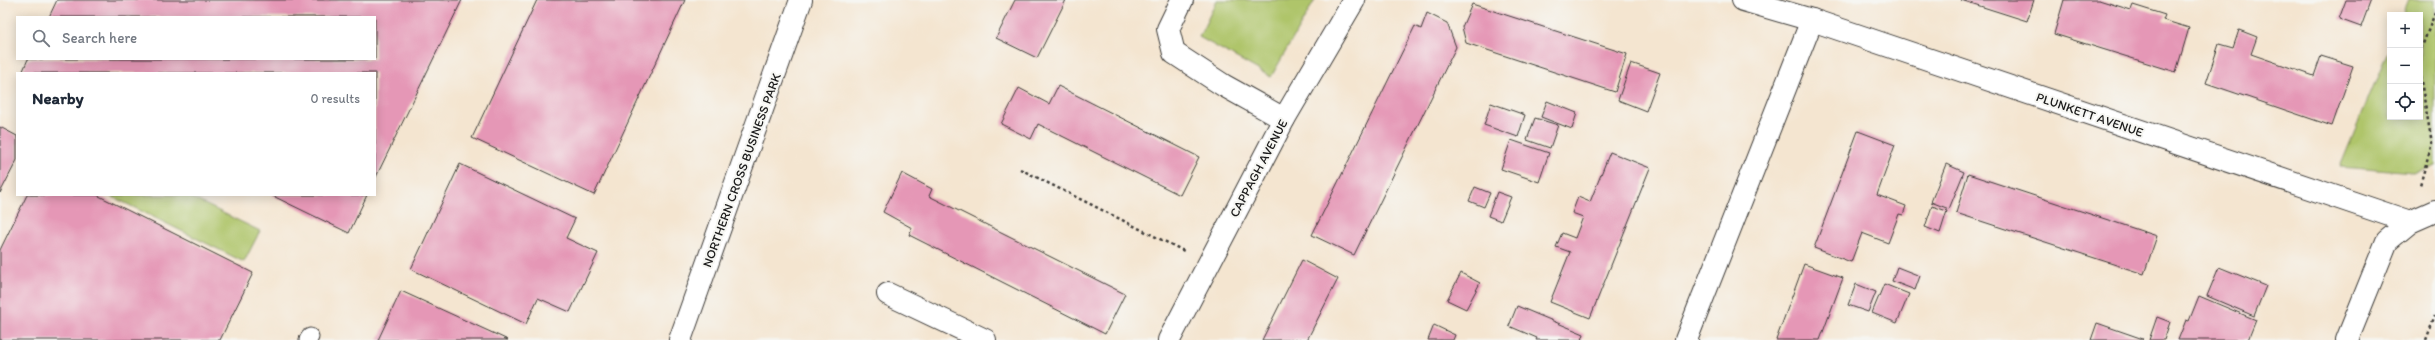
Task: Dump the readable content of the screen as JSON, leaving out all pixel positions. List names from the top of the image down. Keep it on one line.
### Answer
{"streets":{"street":["PLUNKETT AVENUE","CAPPAGH AVENUE","NORTHERN CROSS BUSINESS PARK"]},"page":{"map_buttons":["+","−"],"search":"Search here","heading":["Nearby","0 results"]}}
